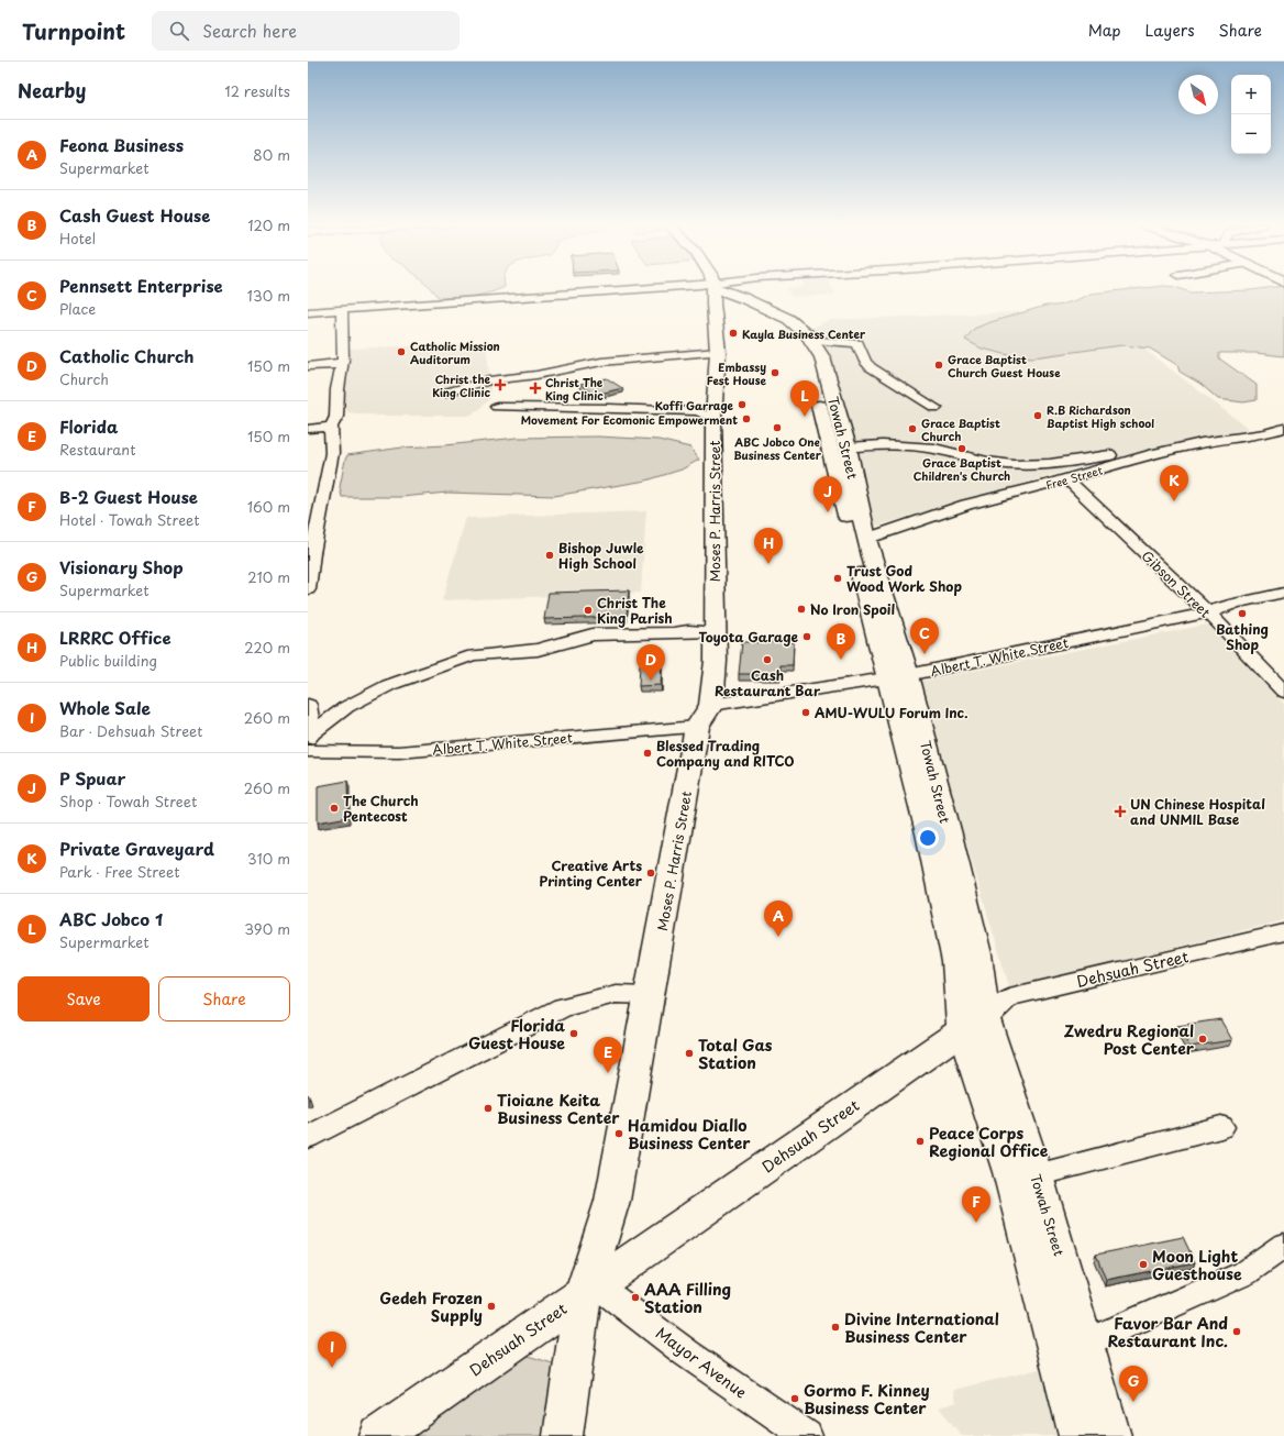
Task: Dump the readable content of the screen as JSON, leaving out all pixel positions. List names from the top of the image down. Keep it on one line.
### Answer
{"streets":{"main road":["Towah Street","Moses P. Harris Street","Dehsuah Street"],"street":["Free Street","Gibson Street","Albert T. White Street","Mayor Avenue"]},"crossings":[["Towah Street","Free Street"],["Towah Street","Moses P. Harris Street"],["Towah Street","Albert T. White Street"],["Towah Street","Dehsuah Street"],["Free Street","Gibson Street"],["Moses P. Harris Street","Albert T. White Street"],["Moses P. Harris Street","Dehsuah Street"],["Moses P. Harris Street","Mayor Avenue"],["Gibson Street","Albert T. White Street"],["Dehsuah Street","Mayor Avenue"]],"places":{"other":["Kayla Business Center","Catholic Mission Auditorum","Grace Baptist Church Guest House","Embassy Fest House","Koffi Garrage","R.B Richardson Baptist High school","Movement For Ecomonic Empowerment","ABC Jobco One Business Center","Grace Baptist Church","Grace Baptist Children's Church","Bishop Juwle High School","Trust God Wood Work Shop","No Iron Spoil","Christ The King Parish","Bathing Shop","Toyota Garage","Cash Restaurant Bar","AMU-WULU Forum Inc.","Blessed Trading Company and RITCO","The Church Pentecost","Creative Arts Printing Center","Florida Guest House","Zwedru Regional Post Center","Total Gas Station","Tioiane Keita Business Center","Hamidou Diallo Business Center","Peace Corps Regional Office","Moon Light Guesthouse","AAA Filling Station","Gedeh Frozen Supply","Divine International Business Center","Favor Bar And Restaurant Inc.","Gormo F. Kinney Business Center"],"health":["Christ the King Clinic","Christ The King Clinic","UN Chinese Hospital and UNMIL Base"]},"north":"bottom right","page":{"header":"Turnpoint","search":"Search here","nav":["Map","Layers","Share"],"heading":["Nearby","12 results"],"map_buttons":["+","−"],"list":[{"mark":"A","name":"Feona Business","note":"Supermarket","value":"80 m"},{"mark":"B","name":"Cash Guest House","note":"Hotel","value":"120 m"},{"mark":"C","name":"Pennsett Enterprise","note":"Place","value":"130 m"},{"mark":"D","name":"Catholic Church","note":"Church","value":"150 m"},{"mark":"E","name":"Florida","note":"Restaurant","value":"150 m"},{"mark":"F","name":"B-2 Guest House","note":"Hotel · Towah Street","value":"160 m"},{"mark":"G","name":"Visionary Shop","note":"Supermarket","value":"210 m"},{"mark":"H","name":"LRRRC Office","note":"Public building","value":"220 m"},{"mark":"I","name":"Whole Sale","note":"Bar · Dehsuah Street","value":"260 m"},{"mark":"J","name":"P Spuar","note":"Shop · Towah Street","value":"260 m"},{"mark":"K","name":"Private Graveyard","note":"Park · Free Street","value":"310 m"},{"mark":"L","name":"ABC Jobco 1","note":"Supermarket","value":"390 m"}],"pins":["L","K","J","H","C","B","D","A","E","F","I","G"],"buttons":["Save","Share"]}}
